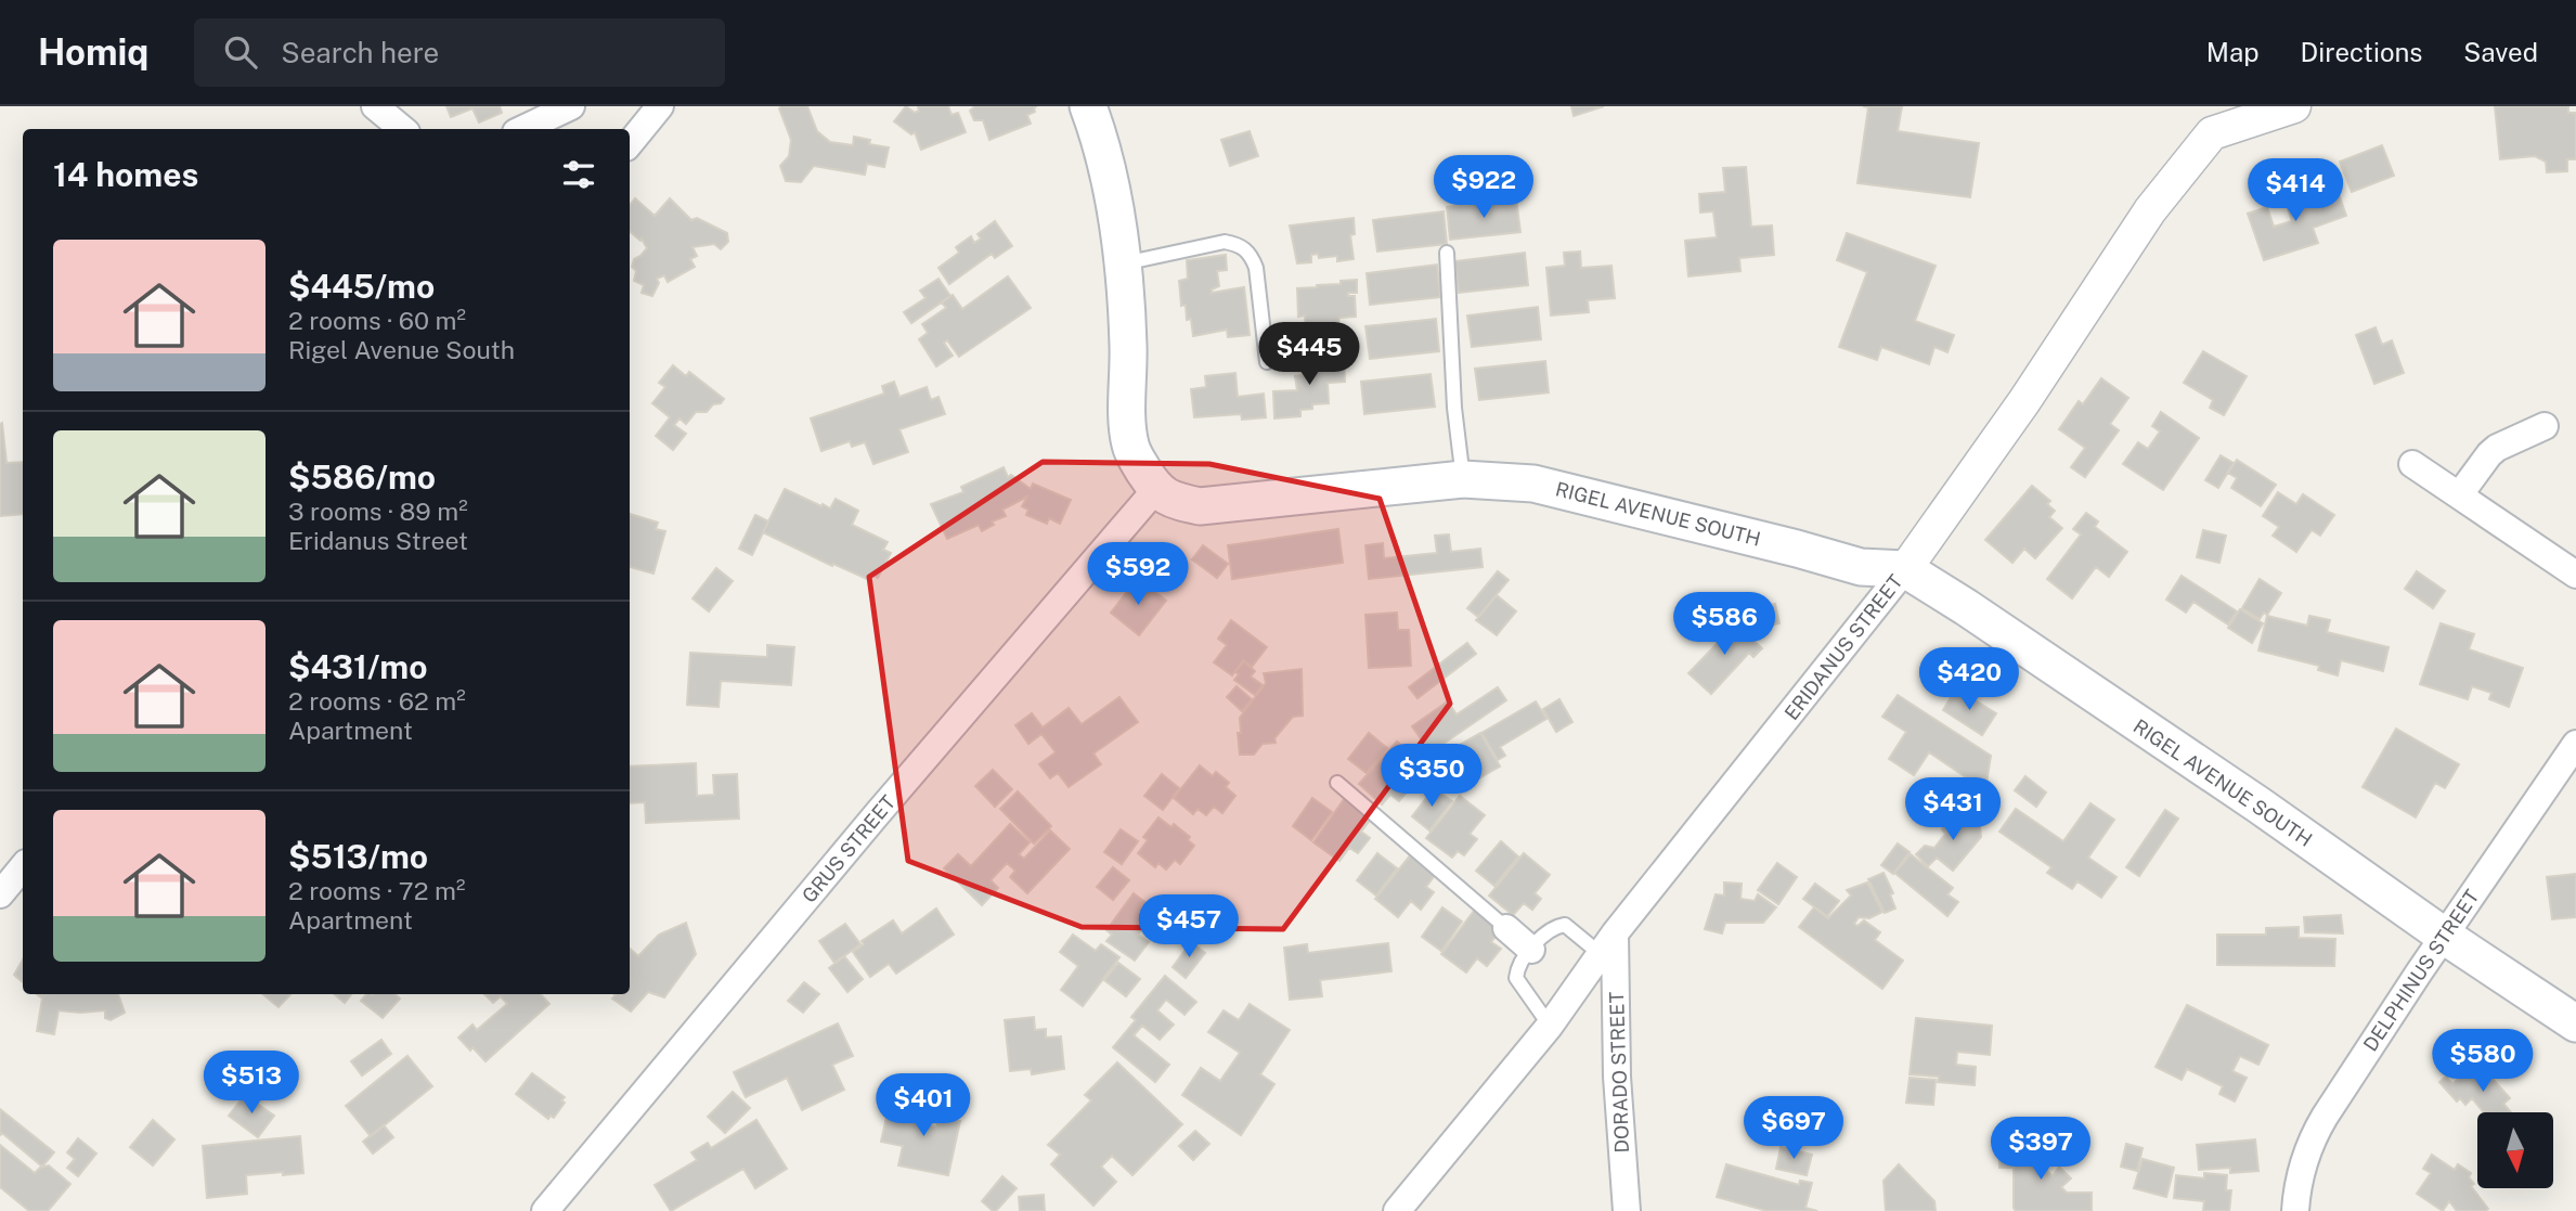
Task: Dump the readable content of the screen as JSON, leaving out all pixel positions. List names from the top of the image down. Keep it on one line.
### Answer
{"streets":{"main road":["RIGEL AVENUE SOUTH"],"street":["ERIDANUS STREET","GRUS STREET","DELPHINUS STREET","DORADO STREET"]},"crossings":[["RIGEL AVENUE SOUTH","ERIDANUS STREET"],["RIGEL AVENUE SOUTH","GRUS STREET"],["RIGEL AVENUE SOUTH","DELPHINUS STREET"],["ERIDANUS STREET","DORADO STREET"]],"north":"bottom","page":{"header":"Homiq","search":"Search here","nav":["Map","Directions","Saved"],"heading":"14 homes","price":["$922","$414","$445","$592","$586","$420","$350","$431","$457","$580","$513","$401","$697","$397"],"list":[{"name":"$445/mo","note":"2 rooms · 60 m² · Rigel Avenue South"},{"name":"$586/mo","note":"3 rooms · 89 m² · Eridanus Street"},{"name":"$431/mo","note":"2 rooms · 62 m² · Apartment"},{"name":"$513/mo","note":"2 rooms · 72 m² · Apartment"}]}}
